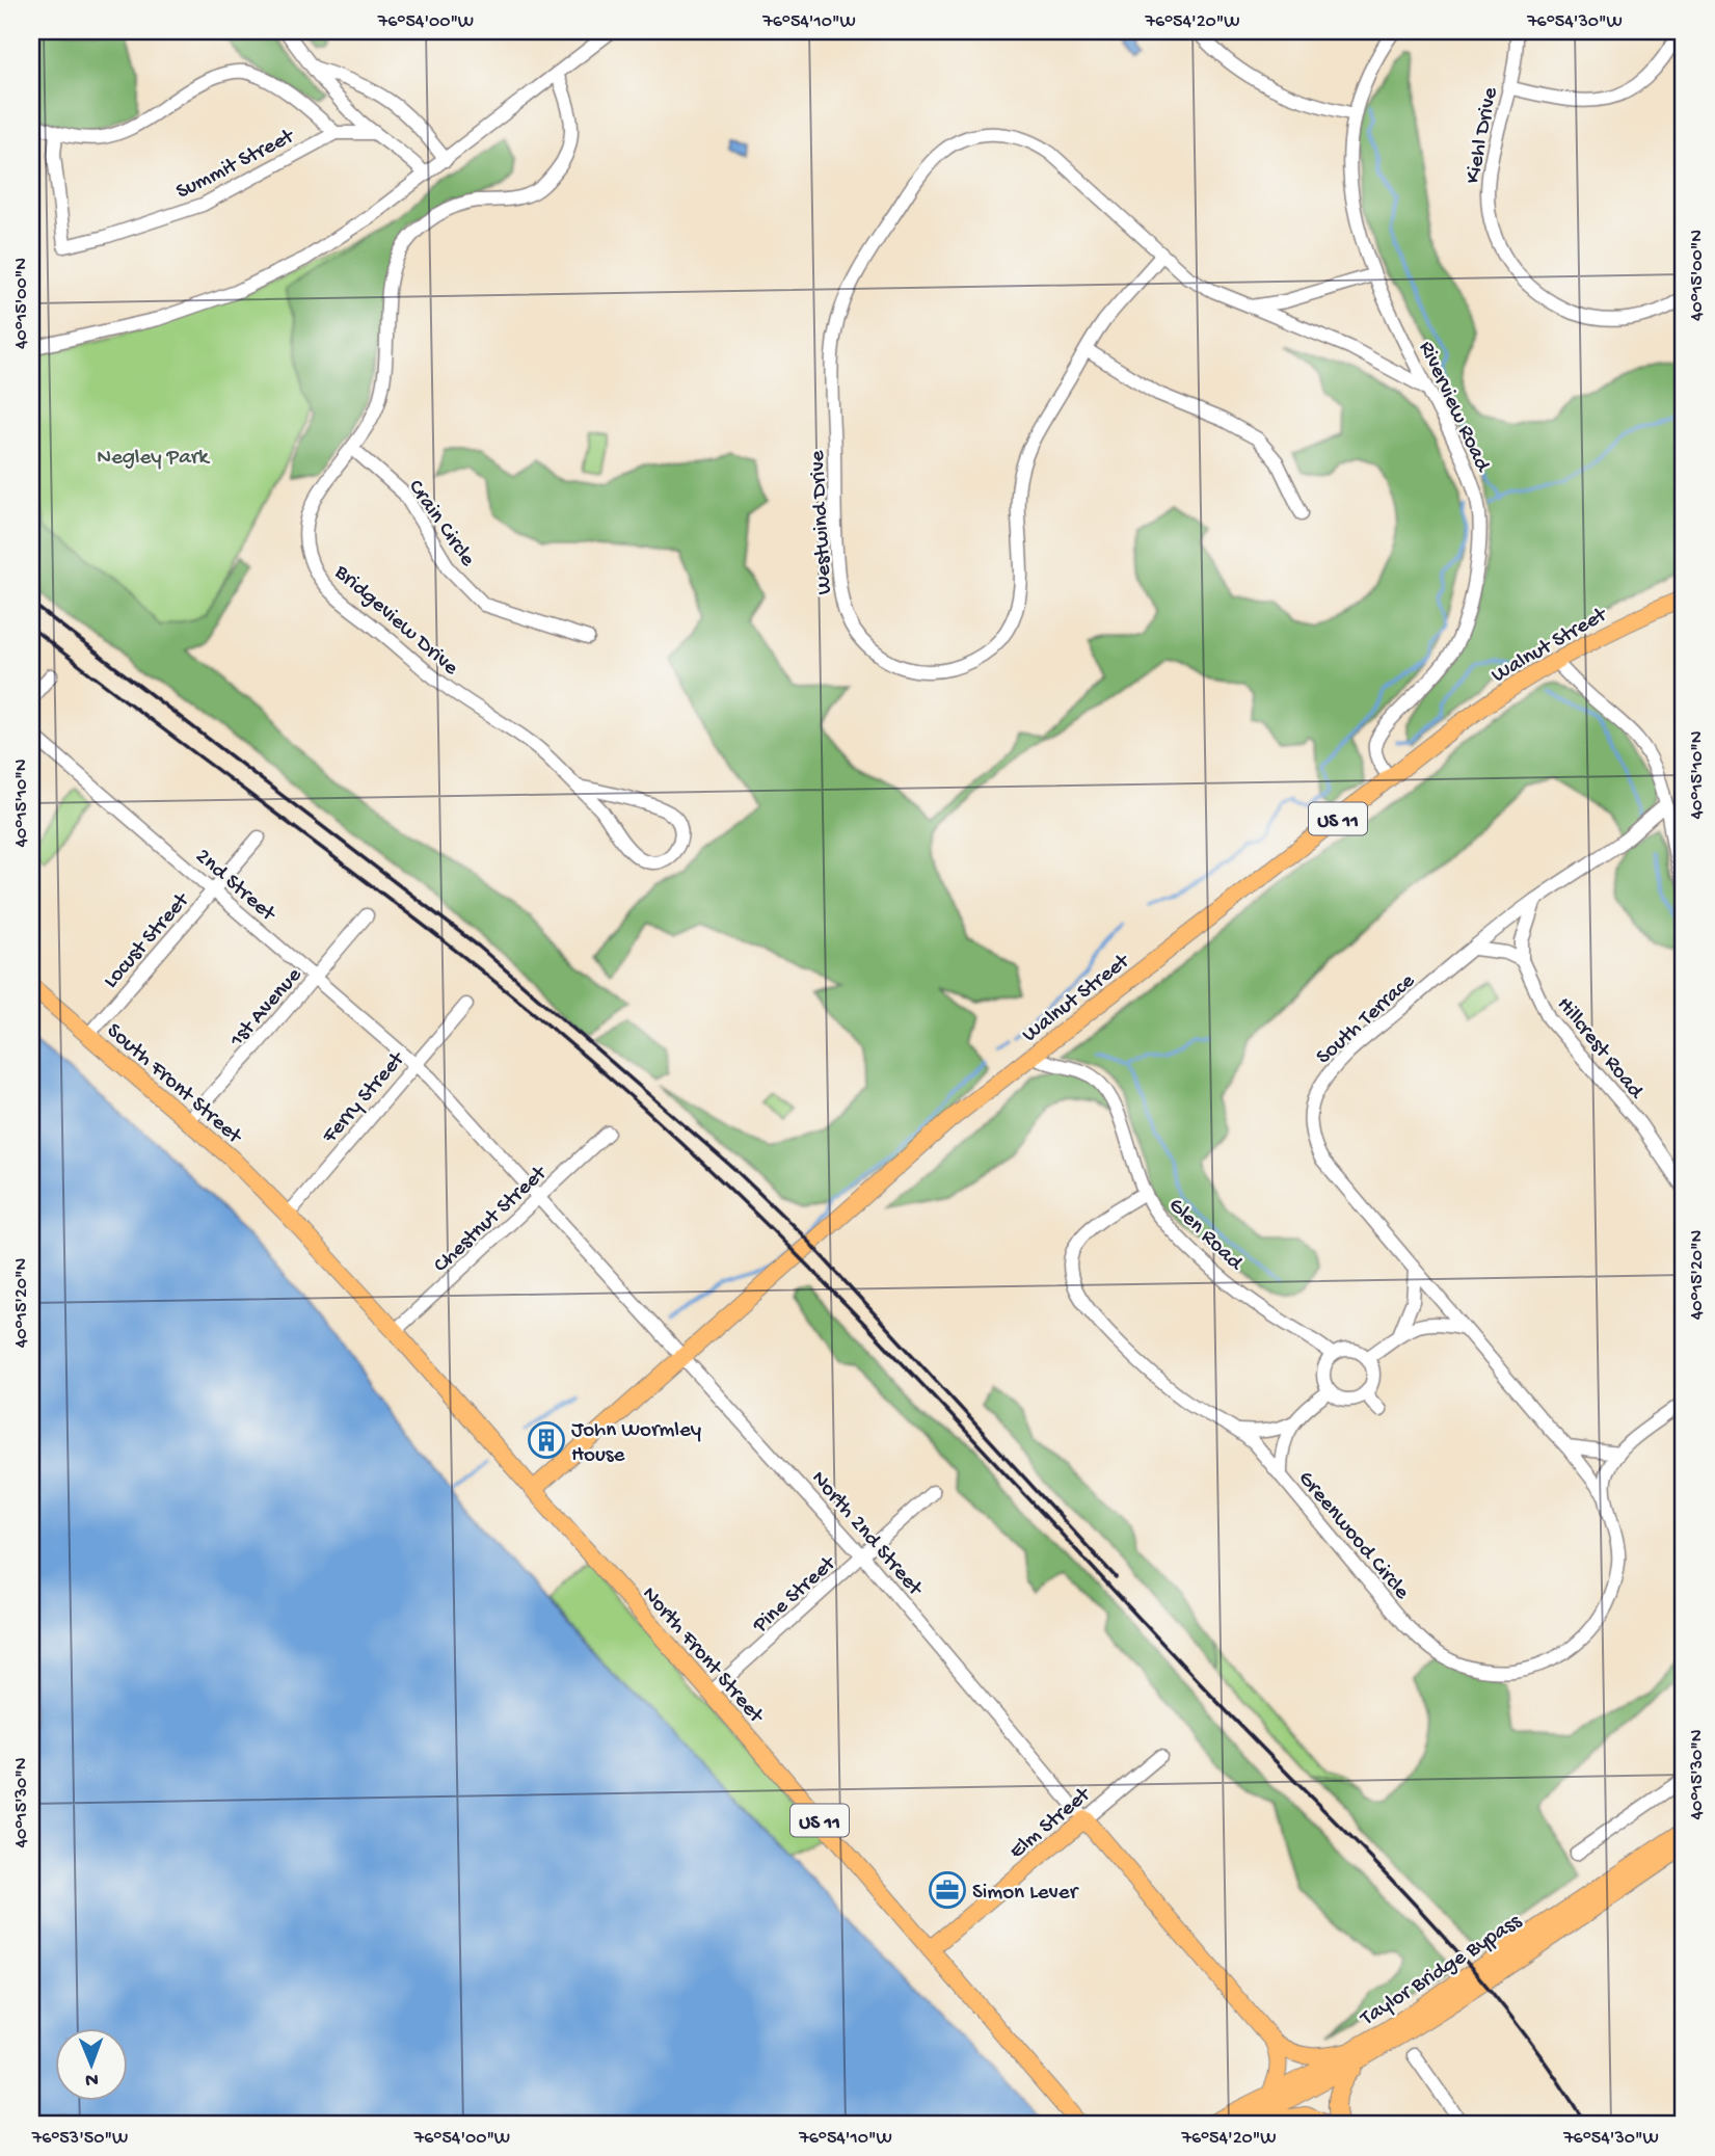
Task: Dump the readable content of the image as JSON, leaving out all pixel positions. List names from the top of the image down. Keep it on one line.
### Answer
{"streets":{"main road":["Walnut Street","US 11","South Front Street","North 2nd Street","North Front Street","Elm Street","Taylor Bridge Bypass"],"street":["Kiehl Drive","Summit Street","Riverview Road","Crain Circle","Westwind Drive","Bridgeview Drive","2nd Street","Locust Street","1st Avenue","South Terrace","Hillcrest Road","Ferry Street","Chestnut Street","Glen Road","Greenwood Circle","Pine Street"]},"crossings":[["Riverview Road","Westwind Drive"],["Riverview Road","Walnut Street"],["Crain Circle","Bridgeview Drive"],["Walnut Street","Glen Road"],["Walnut Street","North 2nd Street"],["Walnut Street","North Front Street"],["2nd Street","Locust Street"],["2nd Street","1st Avenue"],["2nd Street","Ferry Street"],["2nd Street","North 2nd Street"],["Locust Street","South Front Street"],["1st Avenue","South Front Street"],["South Terrace","Greenwood Circle"],["South Front Street","Ferry Street"],["South Front Street","North Front Street"],["Ferry Street","North 2nd Street"],["Ferry Street","North Front Street"],["Chestnut Street","North 2nd Street"],["Chestnut Street","North Front Street"],["Glen Road","Greenwood Circle"],["North 2nd Street","Pine Street"],["North 2nd Street","Elm Street"],["Pine Street","North Front Street"],["North Front Street","Elm Street"]],"parks":["Negley Park"],"places":{"building":["John Wormley House"],"office":["Simon Lever"]},"north":"bottom","coordinates":["76°54'00\"W","76°54'10\"W","76°54'20\"W","76°54'30\"W","40°15'00\"N","40°15'10\"N","40°15'20\"N","40°15'30\"N","76°53'50\"W"]}
